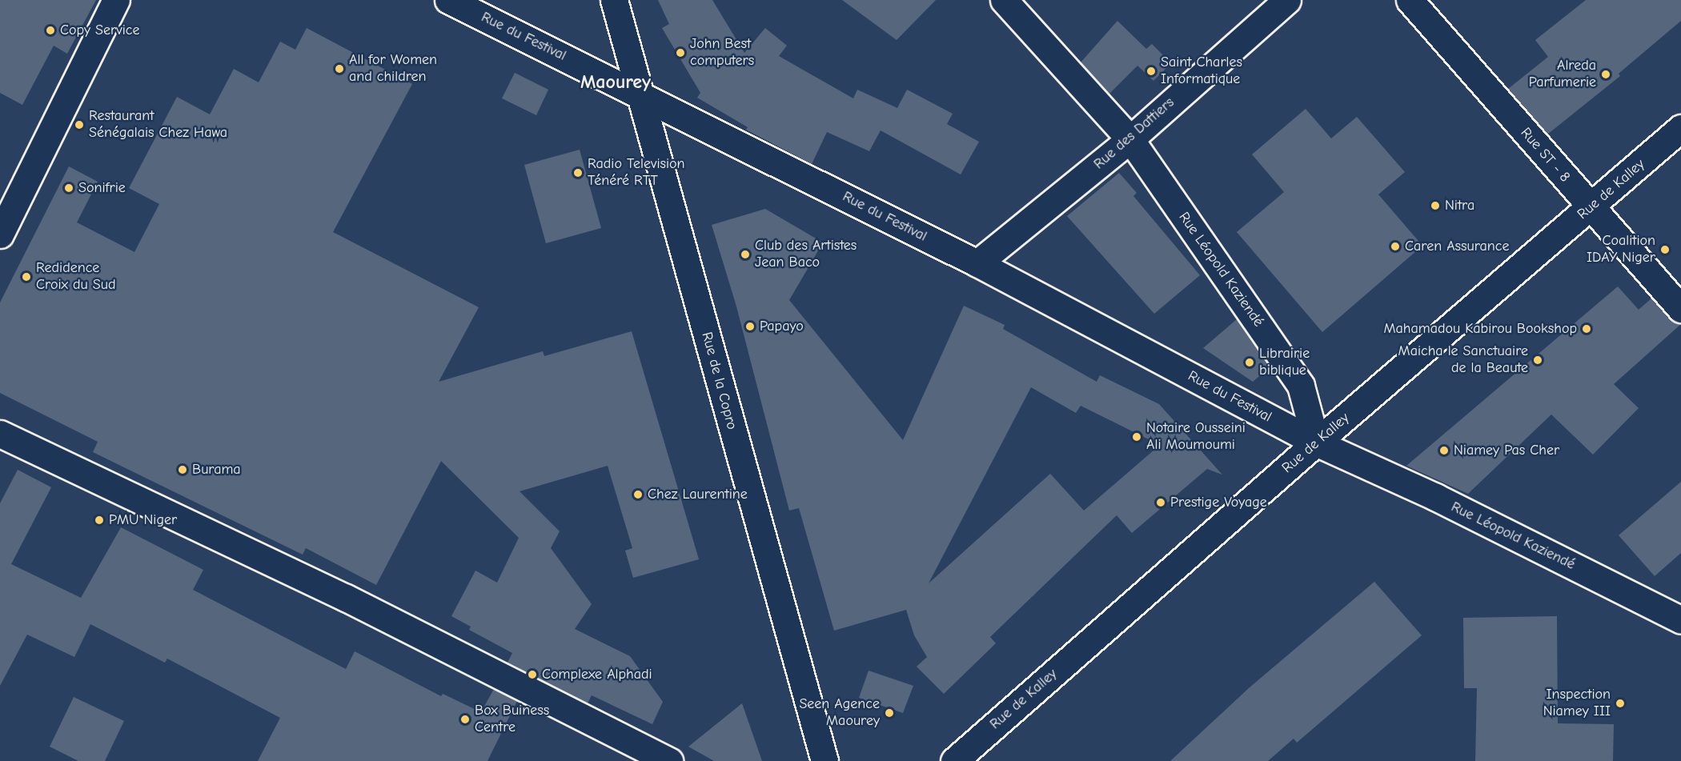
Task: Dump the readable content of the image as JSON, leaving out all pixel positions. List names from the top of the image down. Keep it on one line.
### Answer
{"streets":{"street":["Rue du Festival","Rue des Dattiers","Rue ST - 8","Rue de Kalley","Rue Léopold Kaziendé","Rue de la Copro"]},"crossings":[["Rue du Festival","Rue des Dattiers"],["Rue du Festival","Rue de Kalley"],["Rue du Festival","Rue Léopold Kaziendé"],["Rue du Festival","Rue de la Copro"],["Rue des Dattiers","Rue Léopold Kaziendé"],["Rue ST - 8","Rue de Kalley"],["Rue de Kalley","Rue Léopold Kaziendé"]],"districts":["Maourey"],"places":["Copy Service","John Best computers","All for Women and children","Saint Charles Informatique","Alreda Parfumerie","Restaurant Sénégalais Chez Hawa","Radio Television Ténéré RTT","Sonifrie","Nitra","Caren Assurance","Coalition IDAY Niger","Club des Artistes Jean Baco","Redidence Croix du Sud","Papayo","Mahamadou Kabirou Bookshop","Maicha le Sanctuaire de la Beaute","Librairie biblique","Notaire Ousseini Ali Moumoumi","Niamey Pas Cher","Burama","Chez Laurentine","Prestige Voyage","PMU Niger","Complexe Alphadi","Inspection Niamey III","Seen Agence Maourey","Box Buiness Centre"]}
